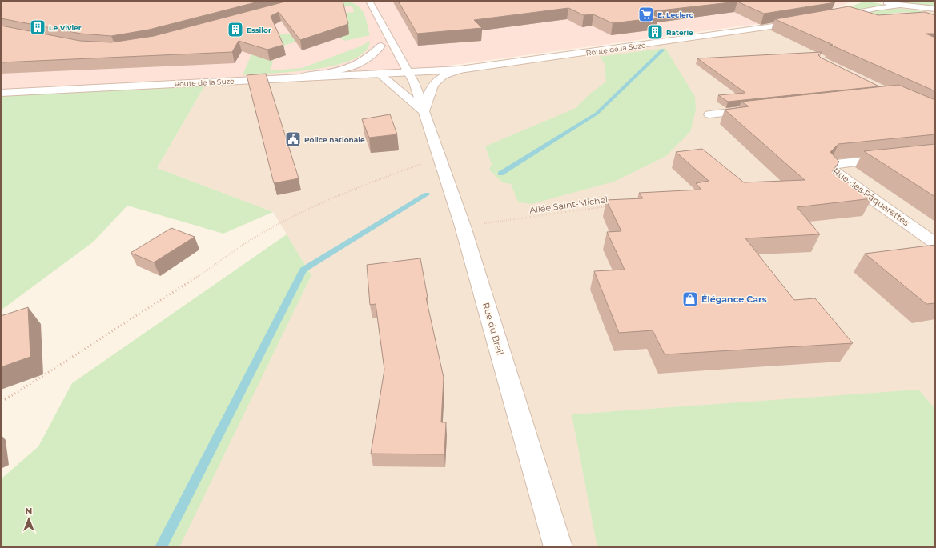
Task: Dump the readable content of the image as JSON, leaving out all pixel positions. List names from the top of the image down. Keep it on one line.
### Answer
{"streets":{"main road":["Route de la Suze","Rue des Pâquerettes","Rue du Breil"],"path":["Allée Saint-Michel"]},"crossings":[["Route de la Suze","Rue du Breil"],["Allée Saint-Michel","Rue du Breil"]],"places":{"supermarket":["E. Leclerc"],"building":["Le Vivier","Essilor","Raterie"],"public building":["Police nationale"],"shop":["Élégance Cars"]},"north":"top"}
